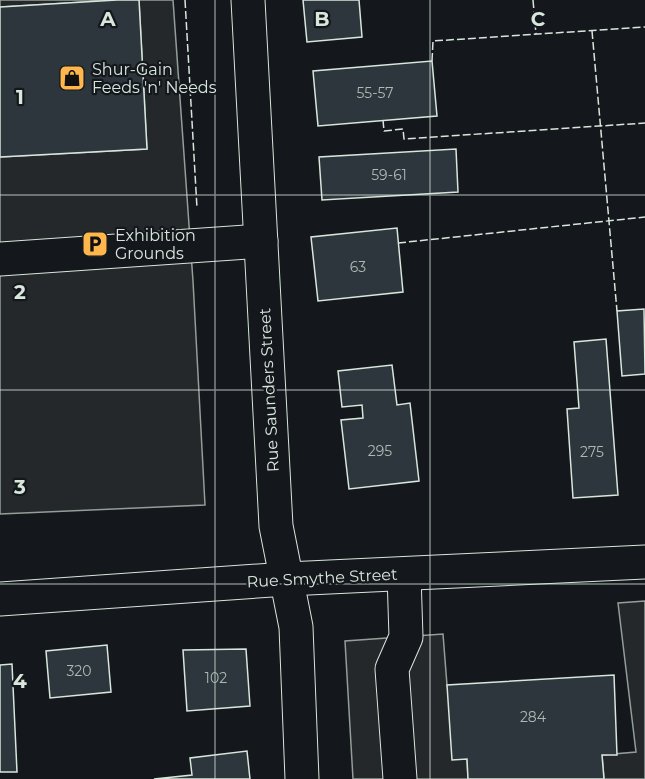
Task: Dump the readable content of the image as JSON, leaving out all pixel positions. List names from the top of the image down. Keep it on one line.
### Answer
{"streets":{"street":["Rue Saunders Street","Rue Smythe Street"]},"crossings":[["Rue Saunders Street","Rue Smythe Street"]],"places":{"shop":["Shur-Gain Feeds 'n' Needs"],"parking":["Exhibition Grounds"]},"house_numbers":["55-57","59-61","63","295","275","320","102","284"],"grid":{"columns":["A","B","C"],"rows":["1","2","3","4"]}}
